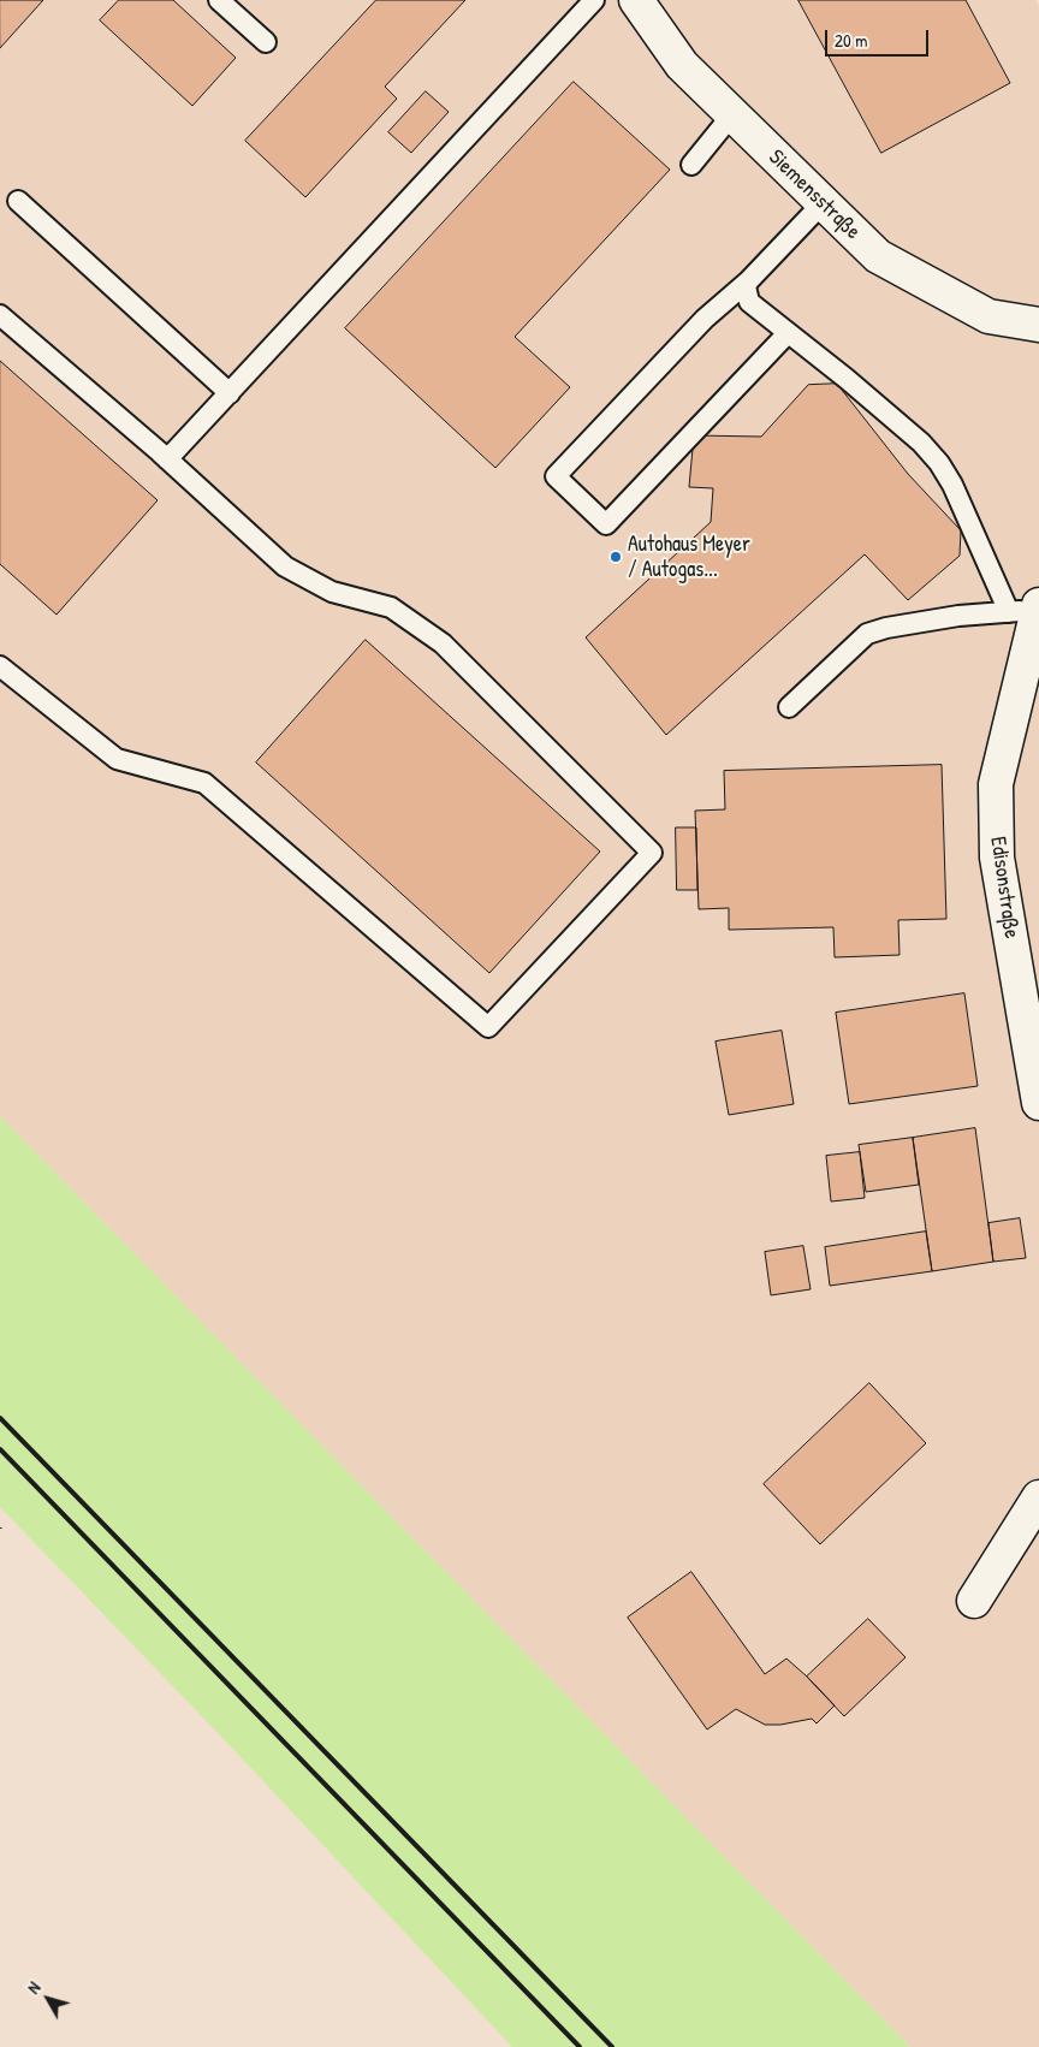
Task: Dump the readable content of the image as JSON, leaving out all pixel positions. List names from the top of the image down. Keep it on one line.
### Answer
{"streets":{"street":["Siemensstraße","Edisonstraße"]},"places":["Autohaus Meyer / Autogas..."],"scale_bar":"20 m","north":"top left"}
